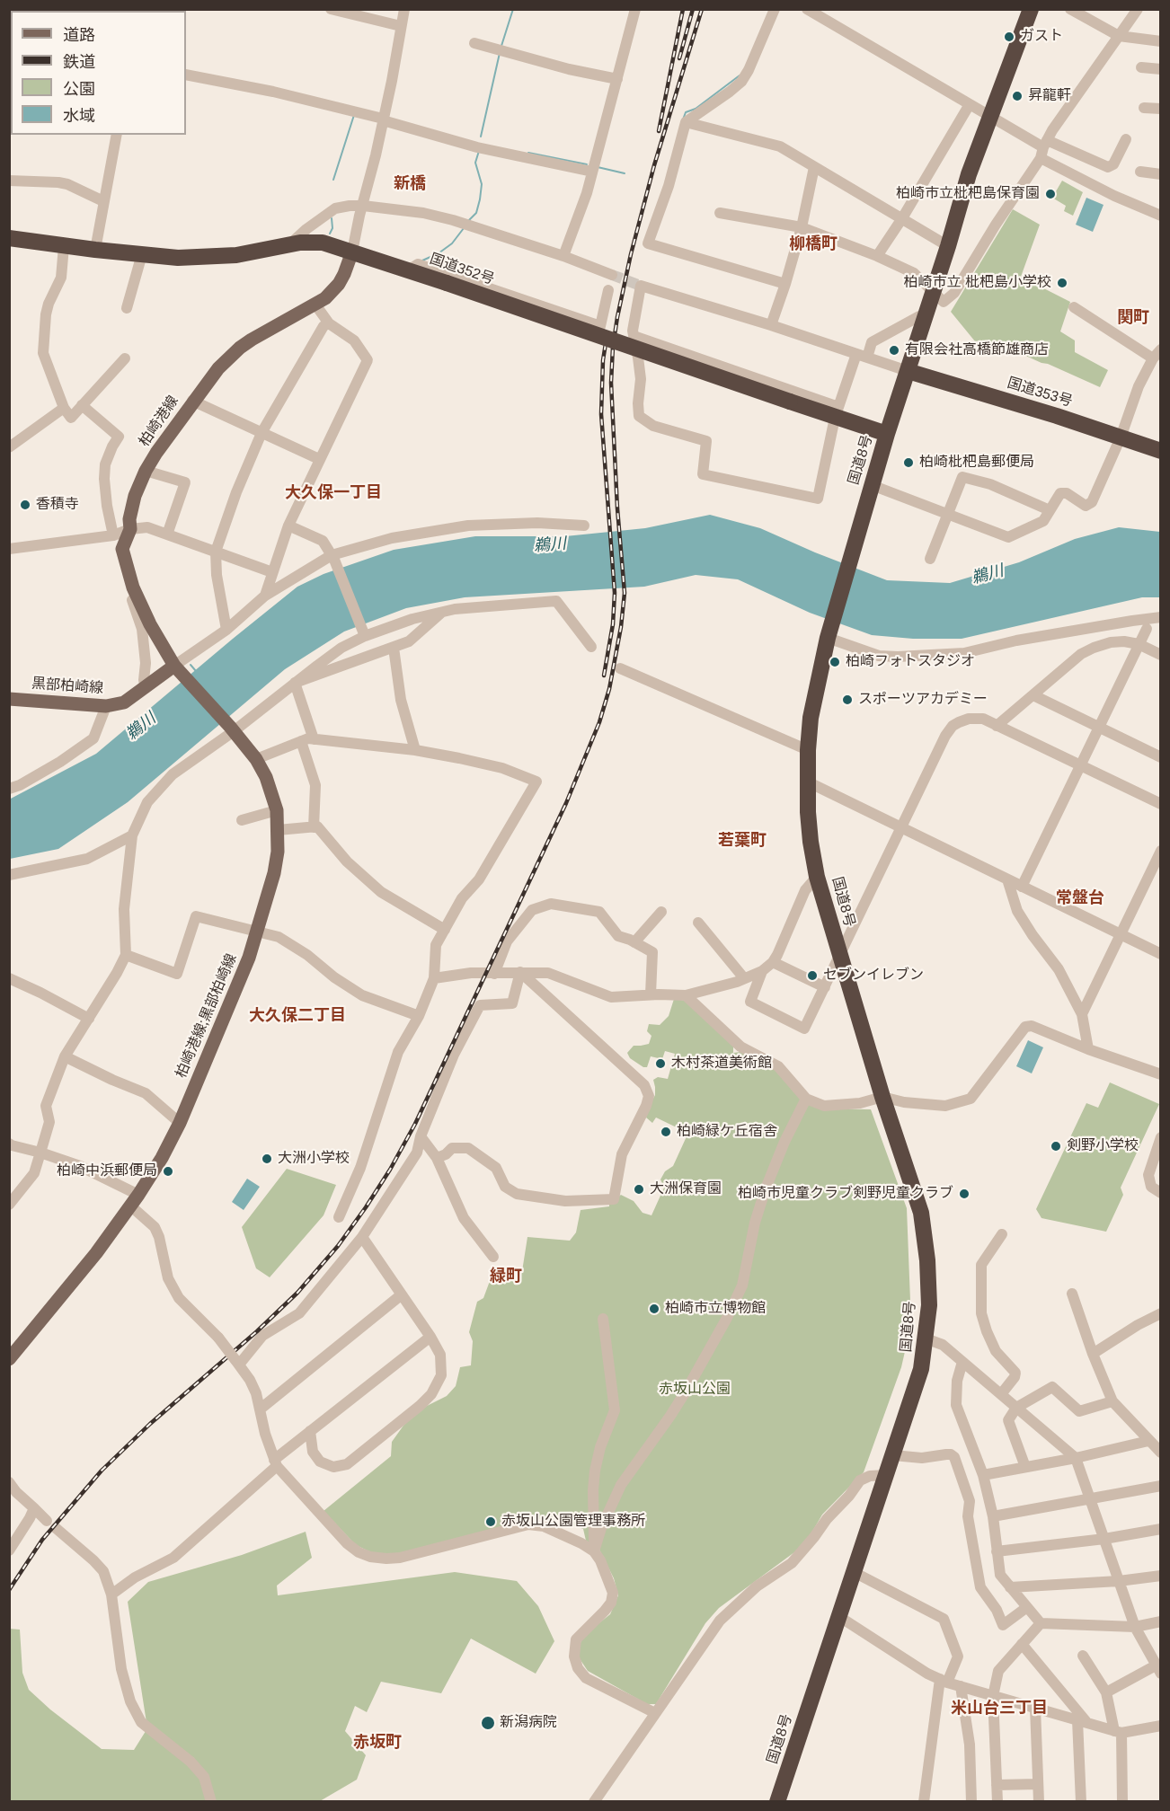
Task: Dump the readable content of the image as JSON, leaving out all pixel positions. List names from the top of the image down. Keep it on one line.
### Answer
{"streets":{"highway":["国道352号","国道353号","国道8号"],"main road":["柏崎港線","黒部柏崎線","柏崎港線;黒部柏崎線"]},"crossings":[["国道352号","柏崎港線"],["国道352号","国道8号"],["国道353号","国道8号"],["柏崎港線","黒部柏崎線"],["柏崎港線","柏崎港線;黒部柏崎線"],["黒部柏崎線","柏崎港線;黒部柏崎線"]],"districts":["新橋","柳橋町","関町","大久保一丁目","若葉町","常盤台","大久保二丁目","緑町","米山台三丁目","赤坂町"],"water":["鵜川"],"parks":["赤坂山公園"],"places":["ガスト","昇龍軒","柏崎市立枇杷島保育園","柏崎市立 枇杷島小学校","有限会社高橋節雄商店","柏崎枇杷島郵便局","香積寺","柏崎フォトスタジオ","スポーツアカデミー","セブンイレブン","木村茶道美術館","柏崎緑ケ丘宿舎","剣野小学校","大洲小学校","柏崎中浜郵便局","大洲保育園","柏崎市児童クラブ剣野児童クラブ","柏崎市立博物館","赤坂山公園管理事務所","新潟病院"],"legend":["道路","鉄道","公園","水域"]}
